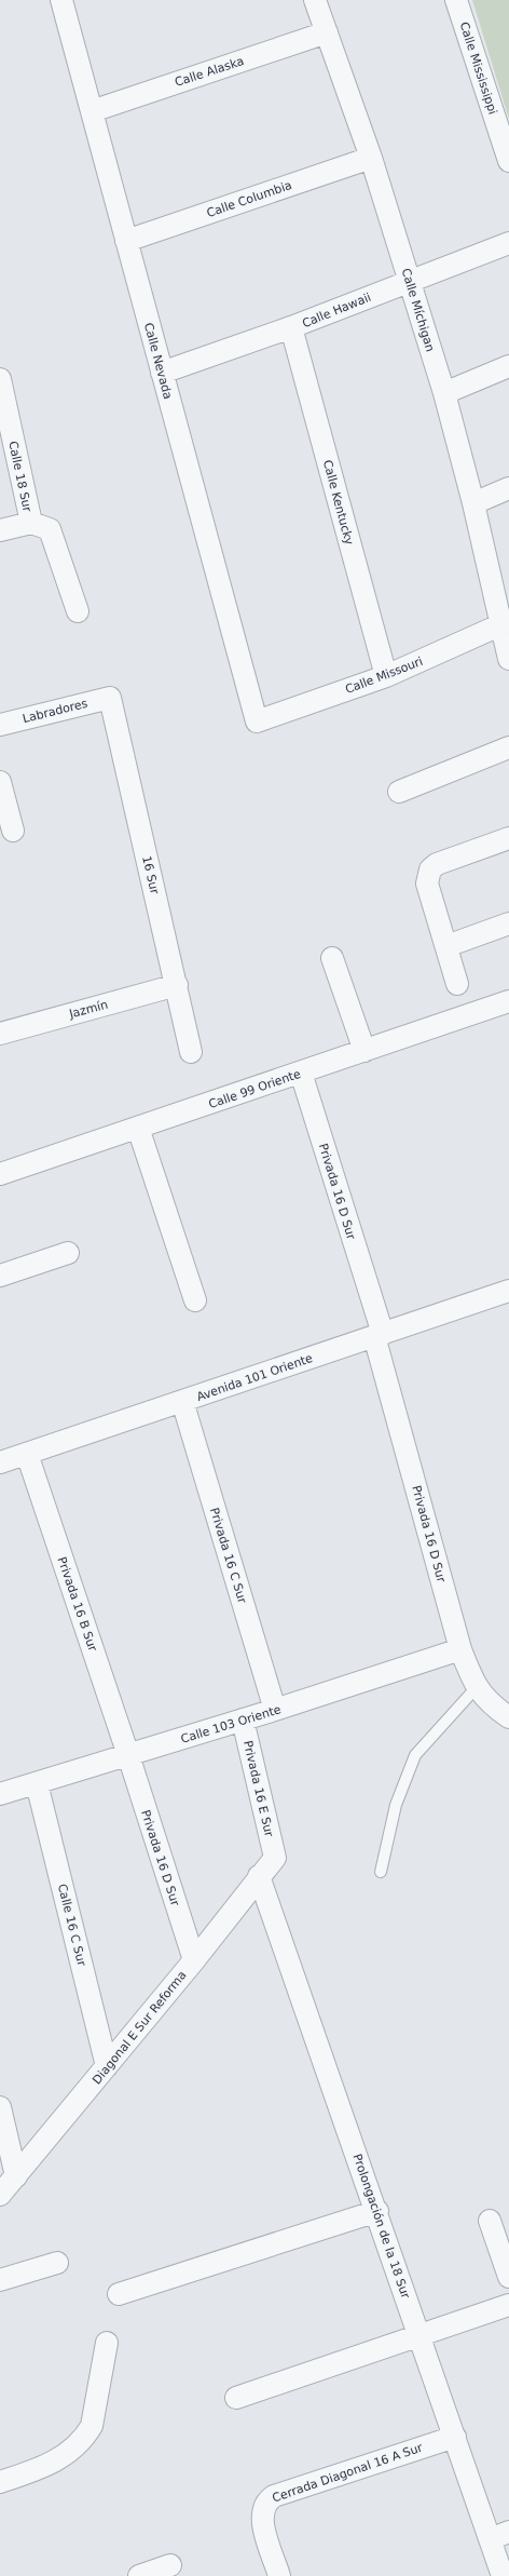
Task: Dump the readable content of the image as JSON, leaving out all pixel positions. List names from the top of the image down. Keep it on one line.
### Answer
{"streets":{"street":["Calle Mississippi","Calle Alaska","Calle Columbia","Calle Hawaii","Calle Míchigan","Calle Nevada","Calle 18 Sur","Calle Kentucky","Calle Missouri","Labradores","16 Sur","Jazmín","Calle 99 Oriente","Privada 16 D Sur","Avenida 101 Oriente","Privada 16 C Sur","Privada 16 B Sur","Calle 103 Oriente","Privada 16 E Sur","Calle 16 C Sur","Diagonal E Sur Reforma","Prolongación de la 18 Sur","Cerrada Diagonal 16 A Sur"]},"crossings":[["Calle Alaska","Calle Míchigan"],["Calle Alaska","Calle Nevada"],["Calle Columbia","Calle Míchigan"],["Calle Columbia","Calle Nevada"],["Calle Hawaii","Calle Míchigan"],["Calle Hawaii","Calle Nevada"],["Calle Hawaii","Calle Kentucky"],["Calle Míchigan","Calle Missouri"],["Calle Nevada","Calle Missouri"],["Calle Kentucky","Calle Missouri"],["Labradores","16 Sur"],["16 Sur","Jazmín"],["Calle 99 Oriente","Privada 16 D Sur"],["Privada 16 D Sur","Avenida 101 Oriente"],["Privada 16 D Sur","Privada 16 B Sur"],["Privada 16 D Sur","Calle 103 Oriente"],["Privada 16 D Sur","Diagonal E Sur Reforma"],["Avenida 101 Oriente","Privada 16 C Sur"],["Avenida 101 Oriente","Privada 16 B Sur"],["Privada 16 C Sur","Calle 103 Oriente"],["Privada 16 B Sur","Calle 103 Oriente"],["Calle 103 Oriente","Privada 16 E Sur"],["Calle 103 Oriente","Calle 16 C Sur"],["Privada 16 E Sur","Diagonal E Sur Reforma"],["Calle 16 C Sur","Diagonal E Sur Reforma"],["Diagonal E Sur Reforma","Prolongación de la 18 Sur"],["Prolongación de la 18 Sur","Cerrada Diagonal 16 A Sur"]]}
